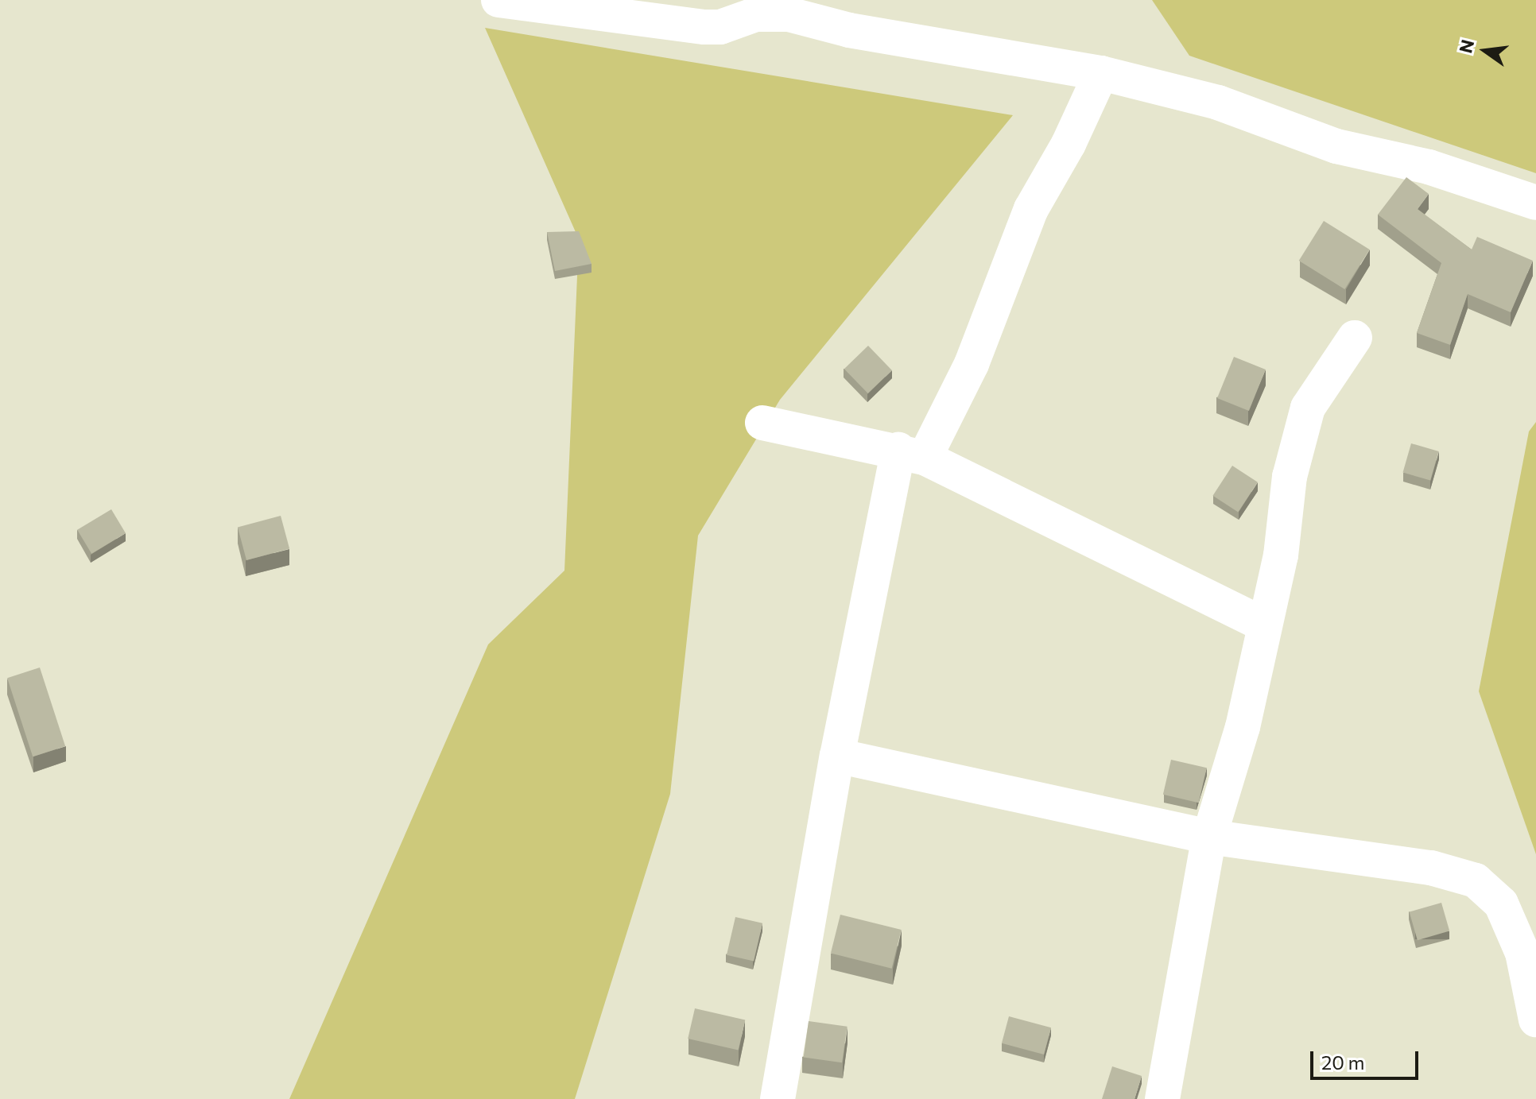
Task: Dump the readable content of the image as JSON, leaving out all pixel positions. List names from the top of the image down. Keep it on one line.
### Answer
{"scale_bar":"20 m","north":"left"}
